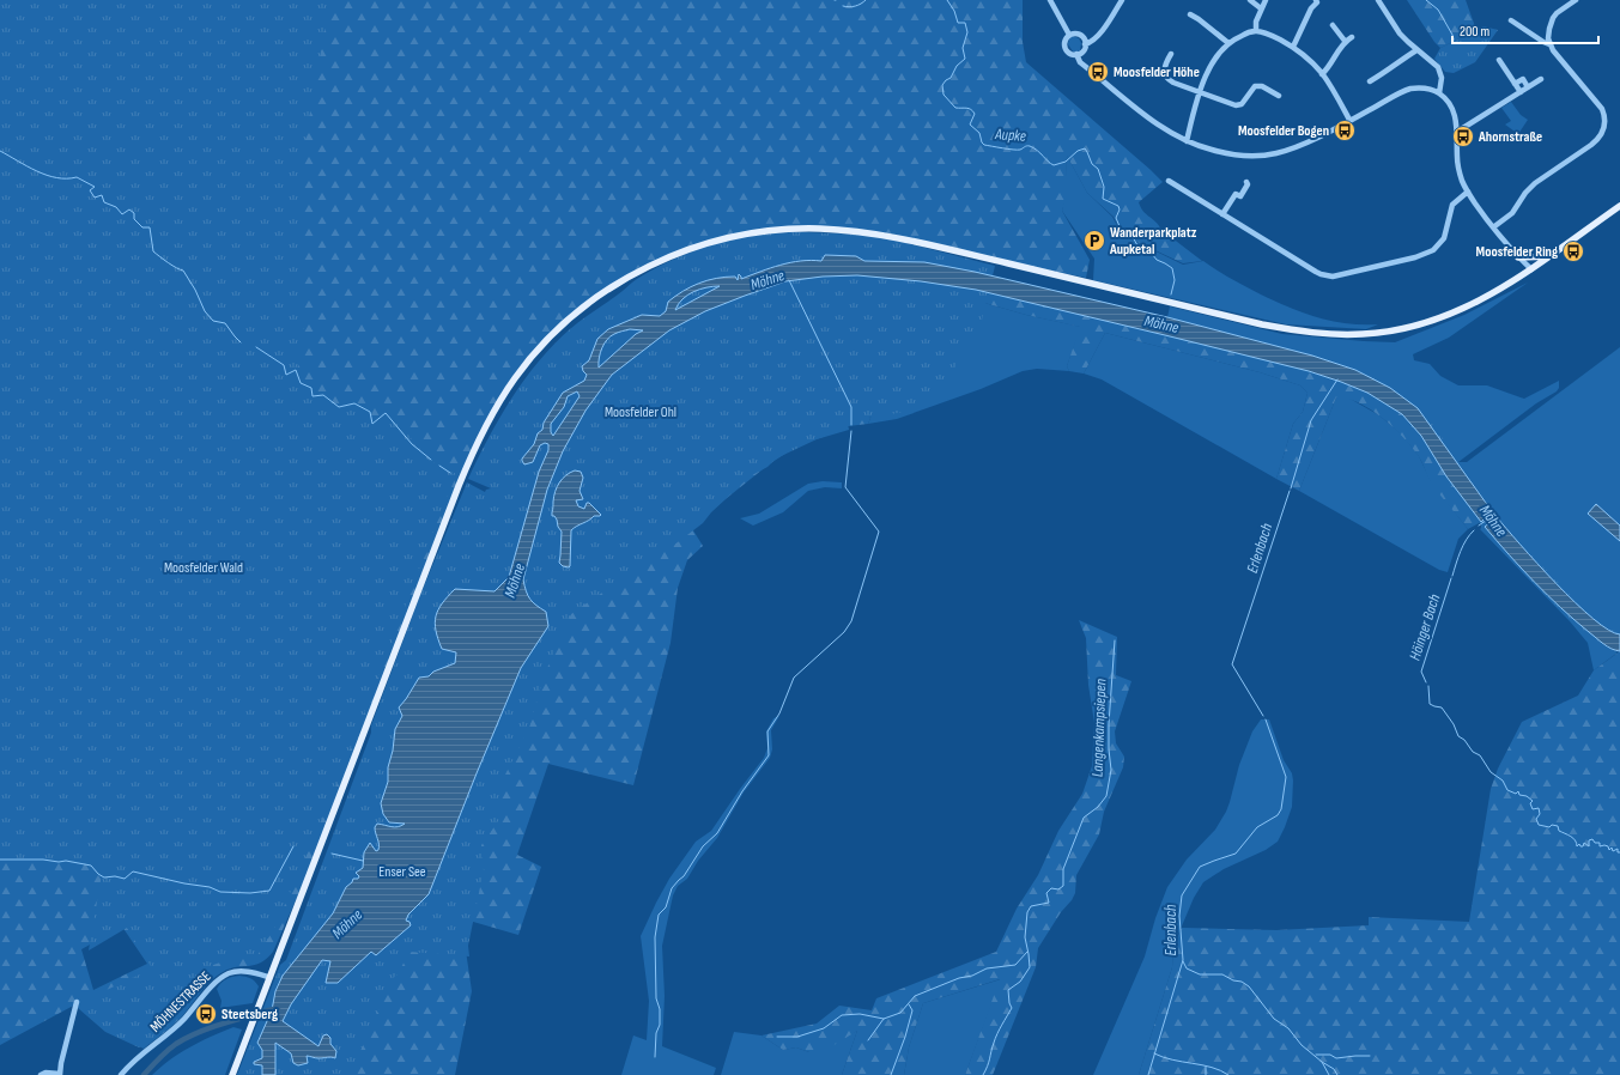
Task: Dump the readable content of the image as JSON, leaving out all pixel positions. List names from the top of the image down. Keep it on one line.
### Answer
{"streets":{"street":["MÖHNESTRASSE"]},"water":["Aupke","Möhne","Erlenbach","Höinger Bach","Langenkampsiepen"],"parks":["Moosfelder Ohl","Moosfelder Wald","Enser See"],"places":{"bus stop":["Moosfelder Höhe","Moosfelder Bogen","Ahornstraße","Moosfelder Ring","Steetsberg"],"parking":["Wanderparkplatz Aupketal"]},"scale_bar":"200 m"}
